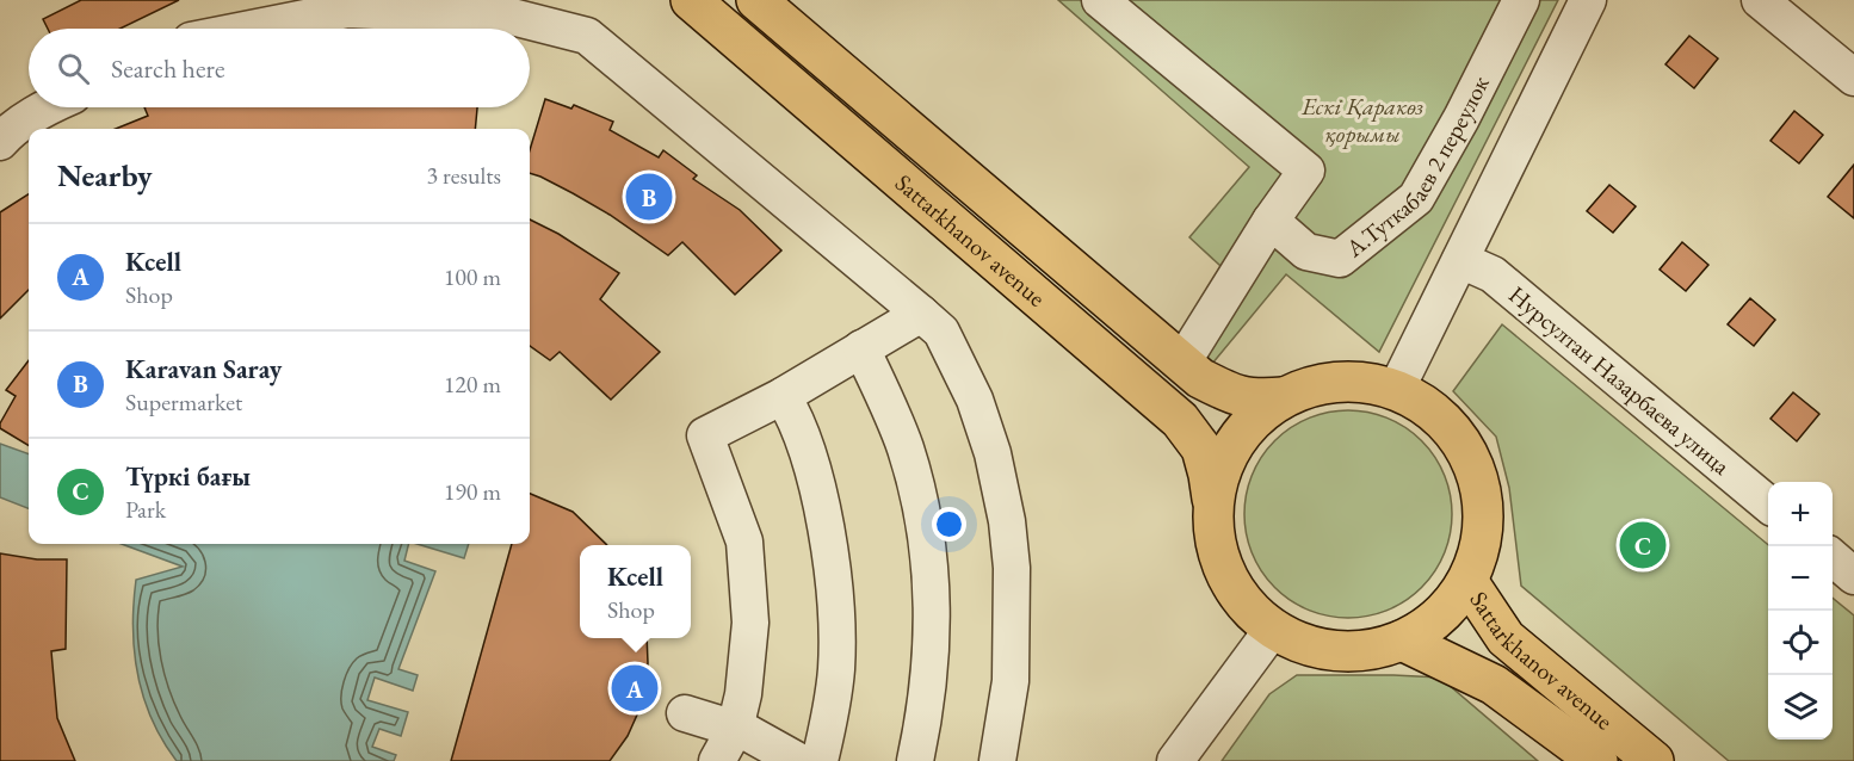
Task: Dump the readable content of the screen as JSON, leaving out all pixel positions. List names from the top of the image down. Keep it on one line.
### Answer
{"streets":{"main road":["Sattarkhanov avenue"],"street":["А.Туткабаев 2 переулок","Нурсултан Назарбаева улица"]},"parks":["Ескі Қаракөз қорымы"],"page":{"search":"Search here","heading":["Nearby","3 results"],"pins":["B","C","A"],"list":[{"mark":"A","name":"Kcell","note":"Shop","value":"100 m"},{"mark":"B","name":"Karavan Saray","note":"Supermarket","value":"120 m"},{"mark":"C","name":"Түркі бағы","note":"Park","value":"190 m"}],"map_buttons":["+","−"],"popup":["Kcell","Shop"]}}
